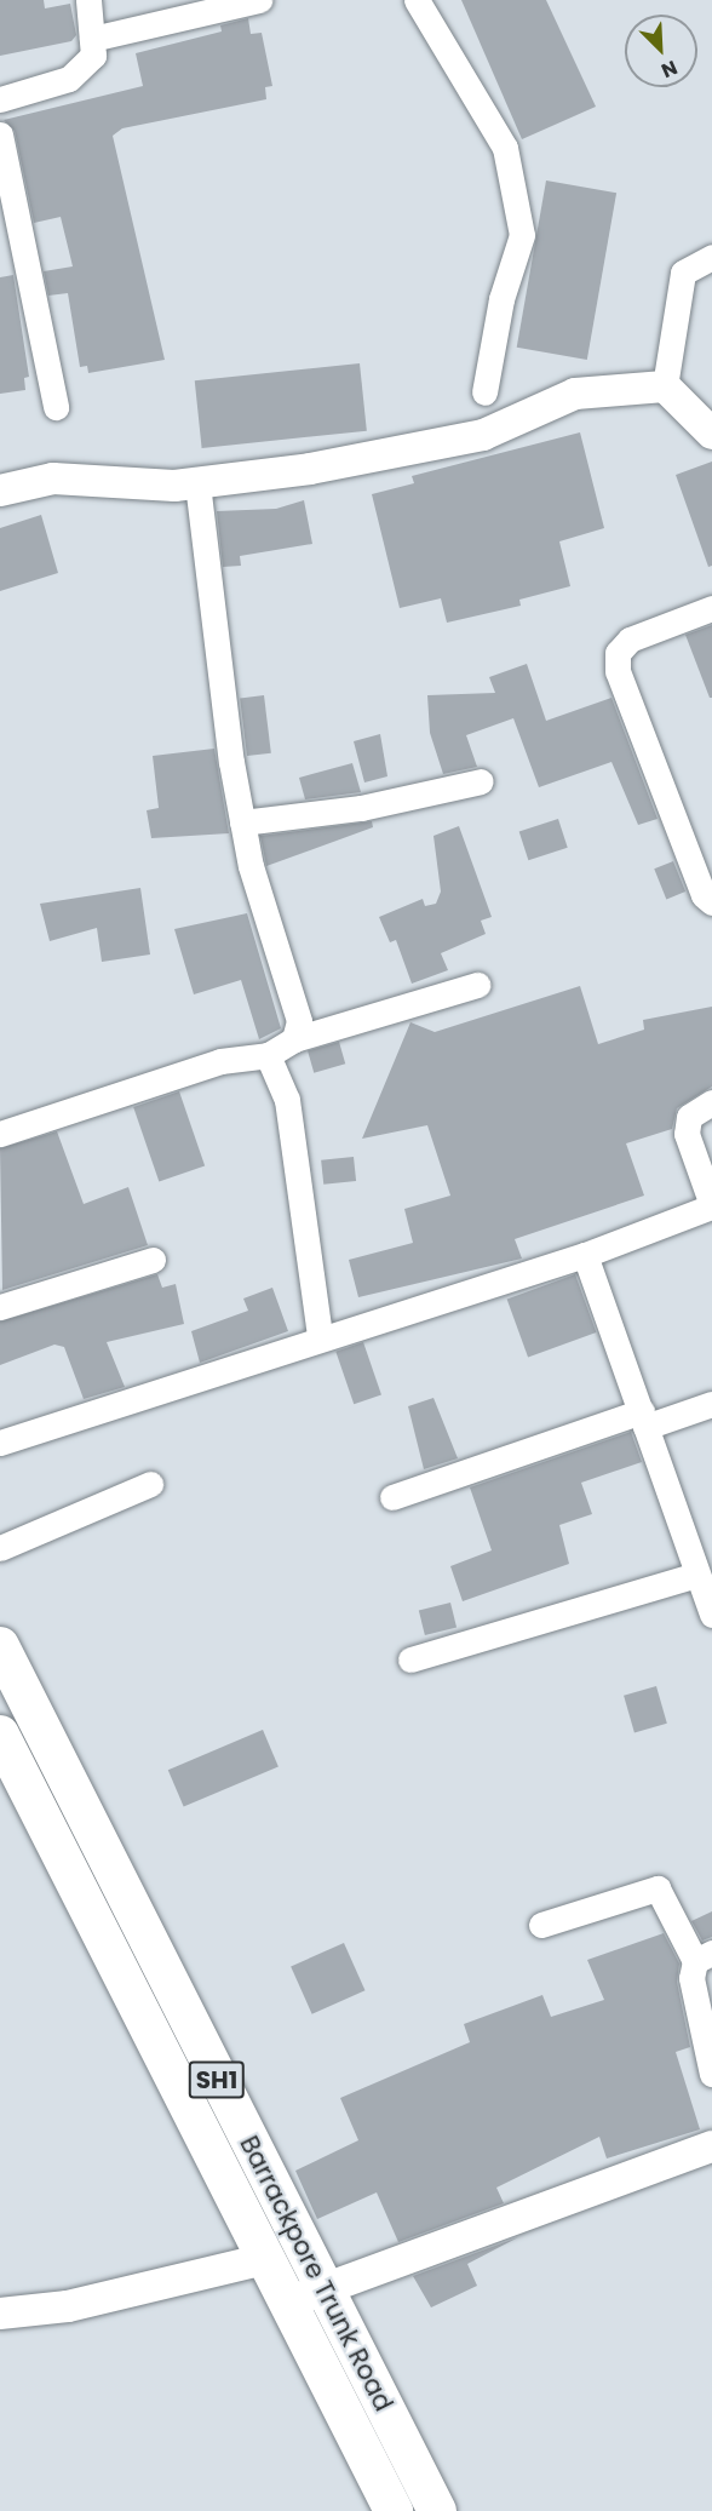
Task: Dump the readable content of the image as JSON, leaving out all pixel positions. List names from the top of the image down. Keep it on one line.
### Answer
{"streets":{"main road":["SH1","Barrackpore Trunk Road"]},"north":"bottom right"}
